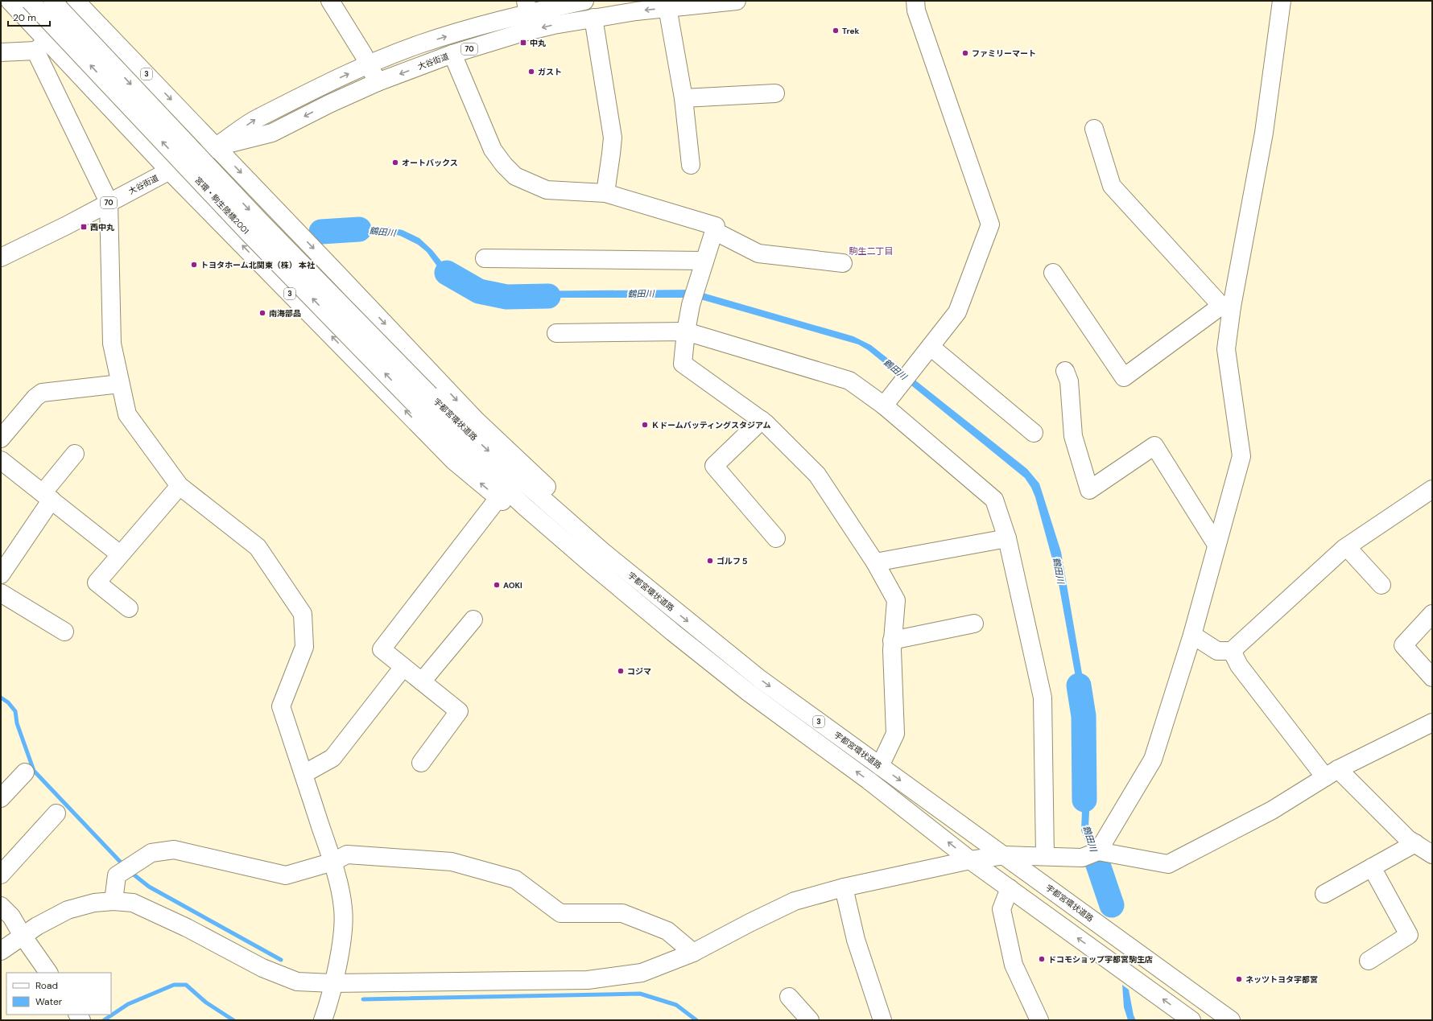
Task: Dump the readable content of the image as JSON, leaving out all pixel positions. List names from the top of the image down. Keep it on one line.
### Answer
{"streets":{"street":["70","大谷街道","3","宮環・駒生陸橋2001","宇都宮環状道路"]},"crossings":[["大谷街道","3"],["3","宇都宮環状道路"],["宮環・駒生陸橋2001","宇都宮環状道路"]],"districts":["駒生二丁目"],"water":["鶴田川"],"places":{"other":["Trek","ファミリーマート","ガスト","オートバックス","トヨタホーム北関東（株） 本社","南海部品","Ｋドームバッティングスタジアム","ゴルフ５","AOKI","コジマ","ドコモショップ宇都宮駒生店","ネッツトヨタ宇都宮"],"transit":["中丸","西中丸"]},"legend":["Road","Water"],"scale_bar":"20 m"}
